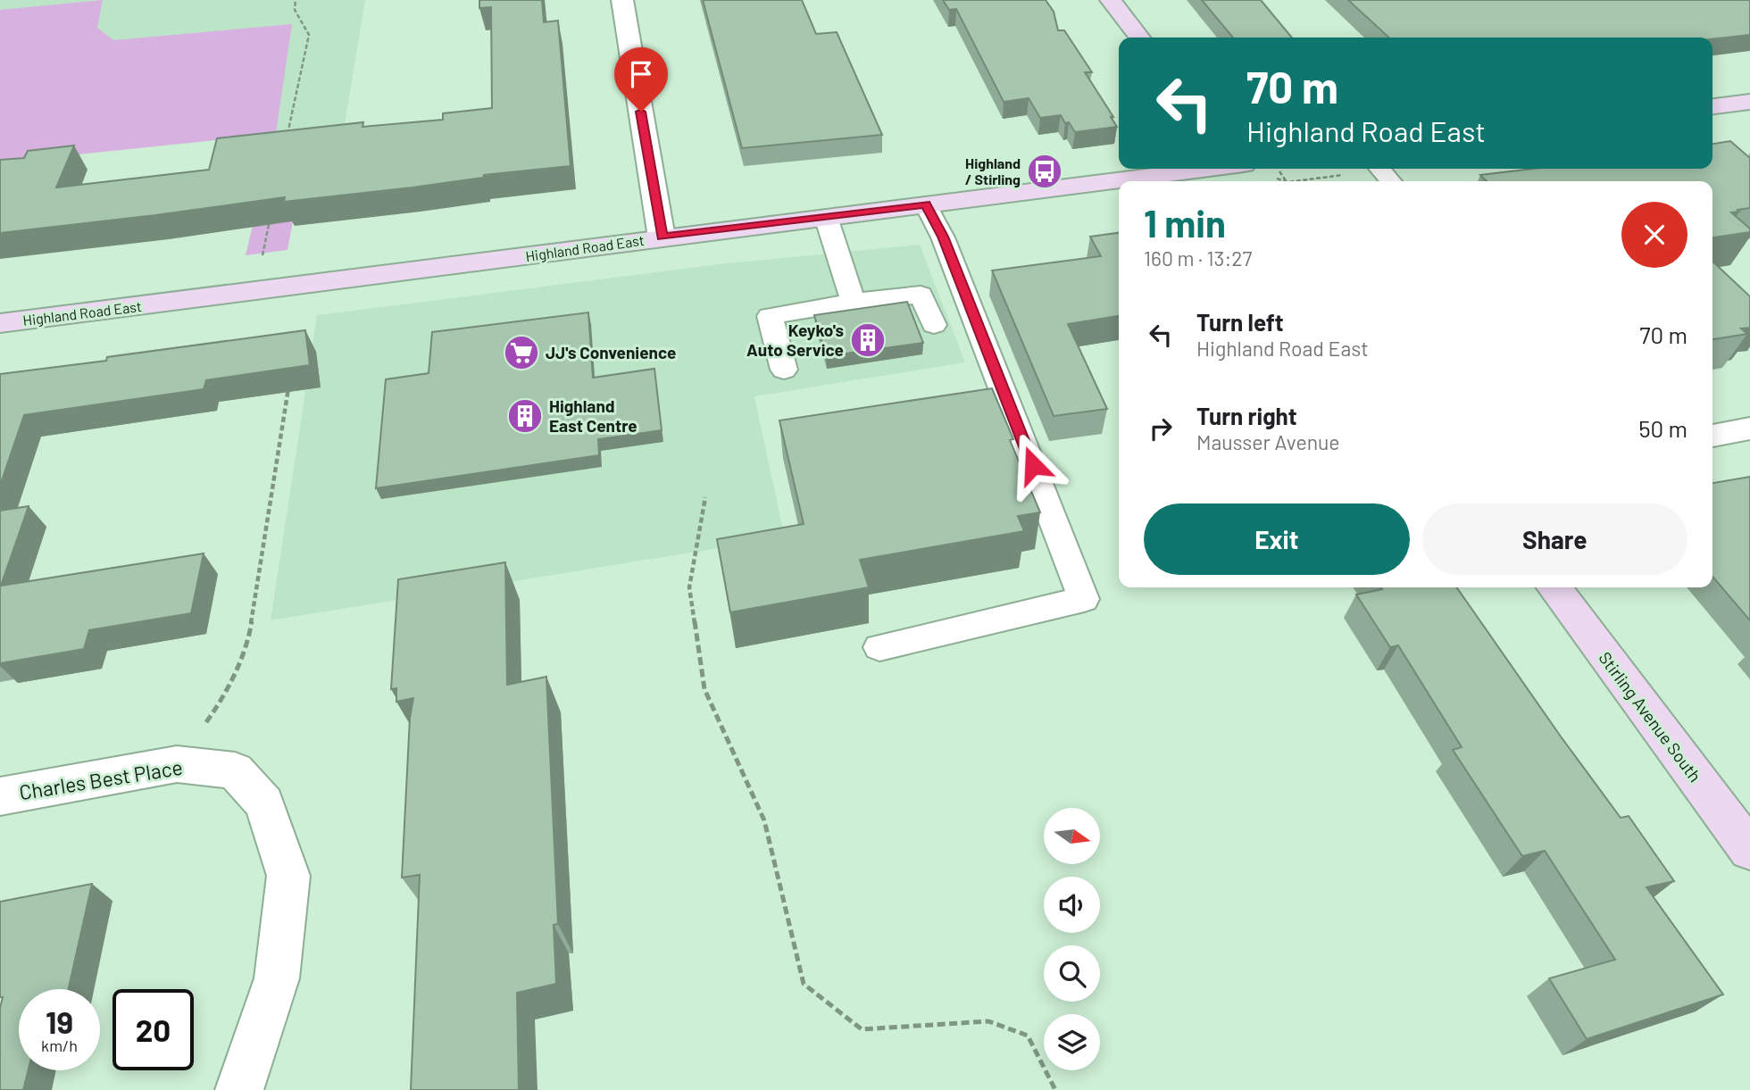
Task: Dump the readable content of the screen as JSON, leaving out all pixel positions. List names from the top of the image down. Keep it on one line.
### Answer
{"streets":{"street":["Highland Road East","Stirling Avenue South","Charles Best Place"]},"places":{"bus stop":["Highland / Stirling"],"building":["Keyko's Auto Service","Highland East Centre"],"supermarket":["JJ's Convenience"]},"north":"right","page":{"turn":["70 m","Highland Road East"],"heading":["1 min","160 m · 13:27"],"list":[{"name":"Turn left","note":"Highland Road East","value":"70 m"},{"name":"Turn right","note":"Mausser Avenue","value":"50 m"}],"buttons":["Exit","Share"],"speed":"19 km/h","limit":"20"}}
